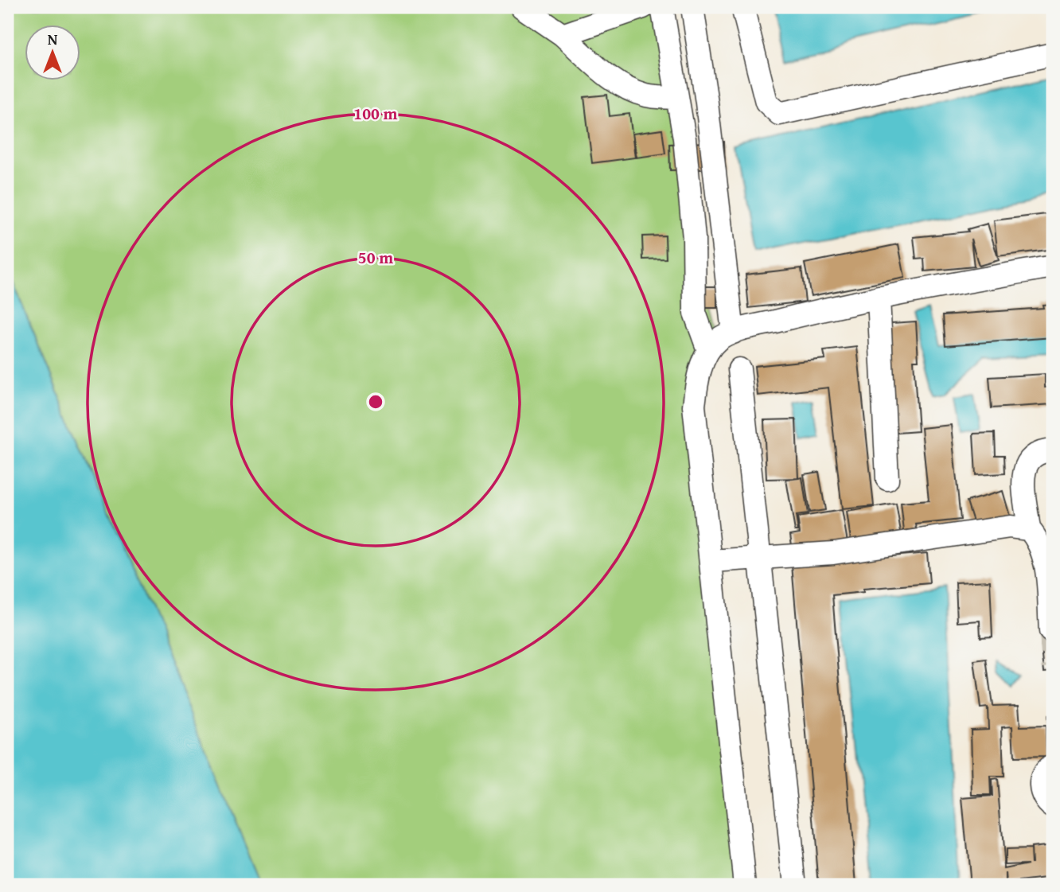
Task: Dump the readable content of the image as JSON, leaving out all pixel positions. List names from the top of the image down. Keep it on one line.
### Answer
{"north":"top","rings":["100 m","50 m"]}
